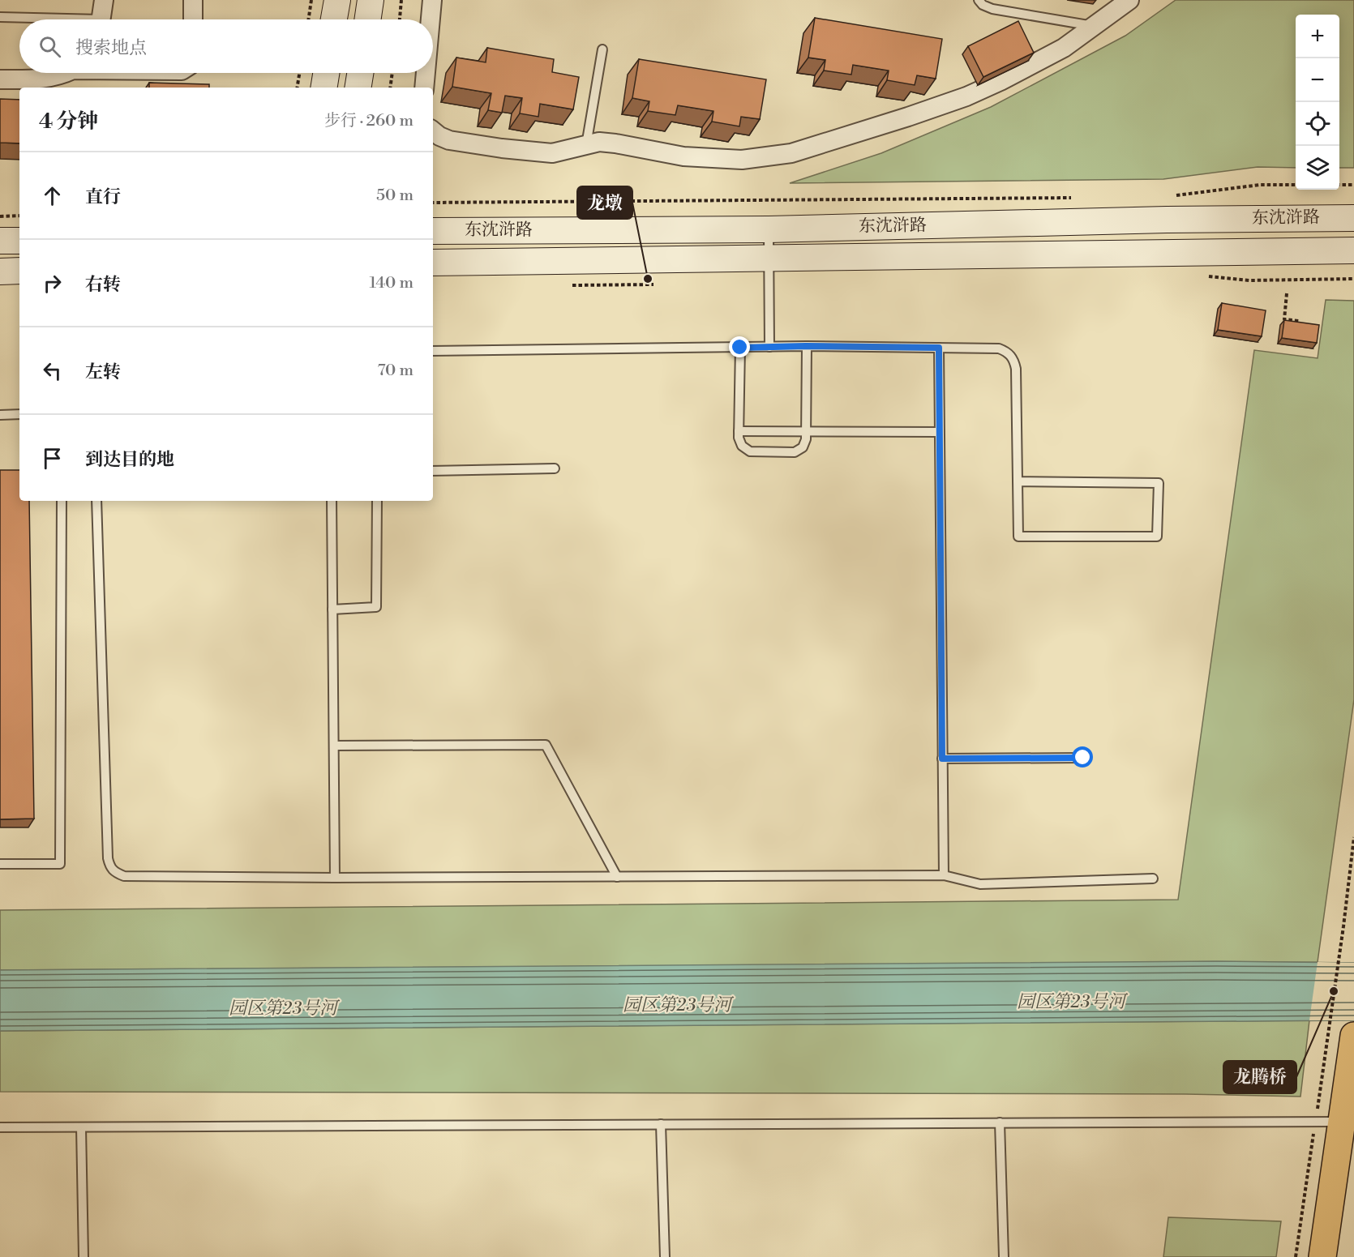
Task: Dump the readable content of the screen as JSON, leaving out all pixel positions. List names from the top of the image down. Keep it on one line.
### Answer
{"streets":{"main road":["东沈浒路"]},"water":["园区第23号河"],"places":["龙墩","龙腾桥"],"page":{"map_buttons":["+","−"],"search":"搜索地点","heading":["4 分钟","步行 · 260 m"],"list":[["直行","50 m"],["右转","140 m"],["左转","70 m"],"到达目的地"]}}
